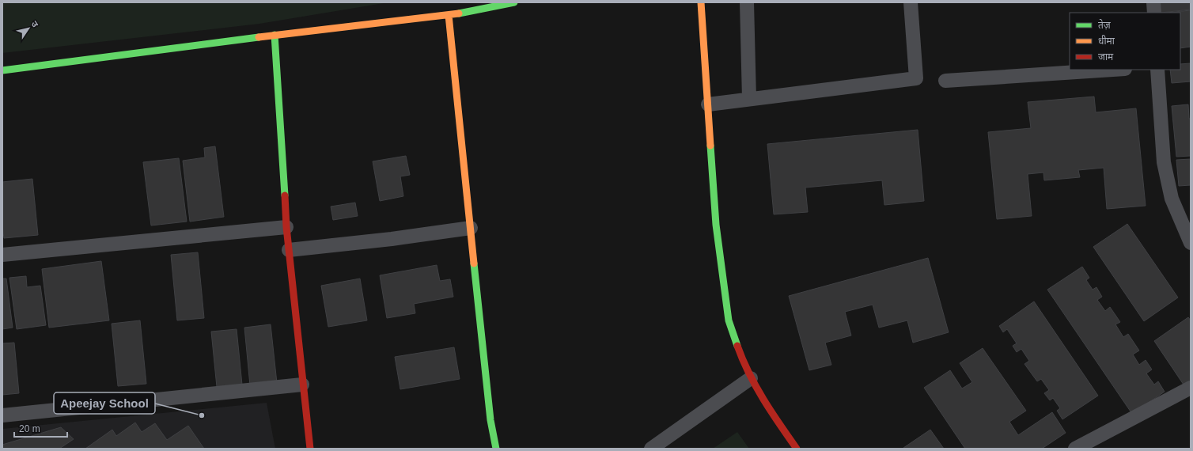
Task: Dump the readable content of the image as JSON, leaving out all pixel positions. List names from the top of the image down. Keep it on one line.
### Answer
{"places":["Apeejay School"],"legend":["तेज़","धीमा","जाम"],"scale_bar":"20 m","north":"top right"}
